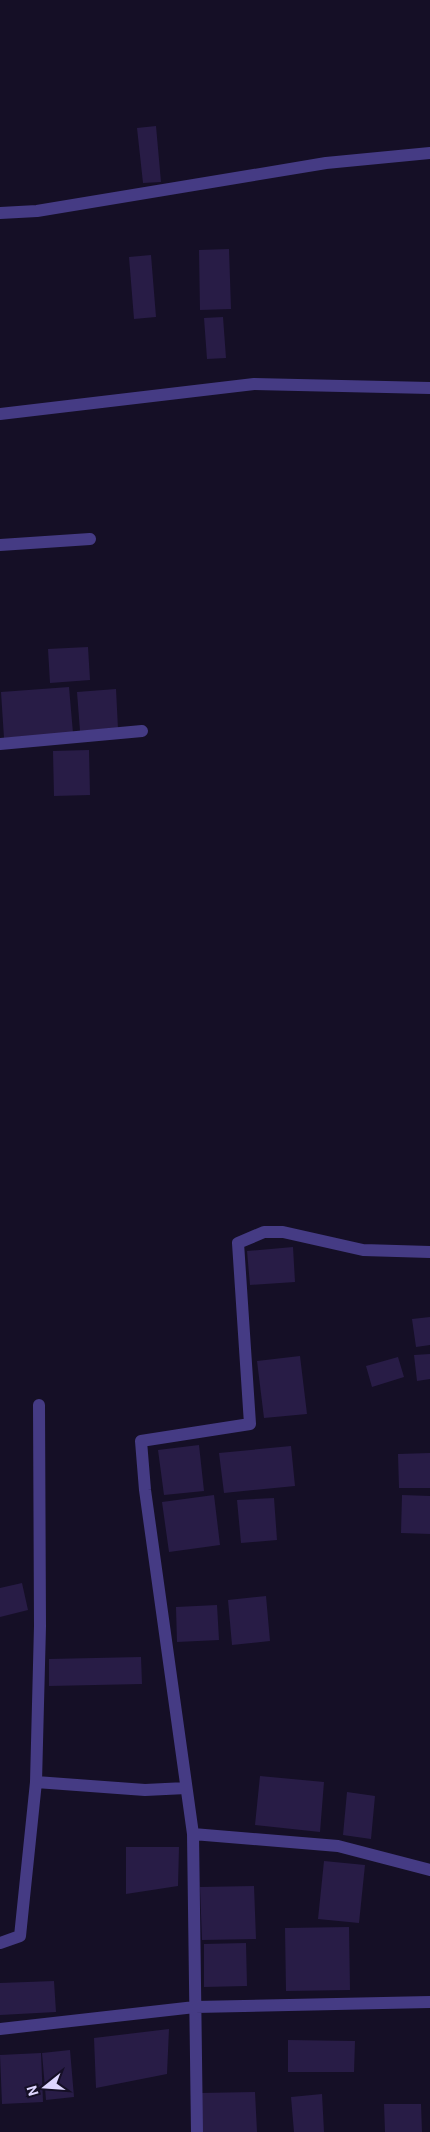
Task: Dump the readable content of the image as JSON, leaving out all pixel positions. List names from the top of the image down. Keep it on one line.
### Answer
{"north":"left"}
